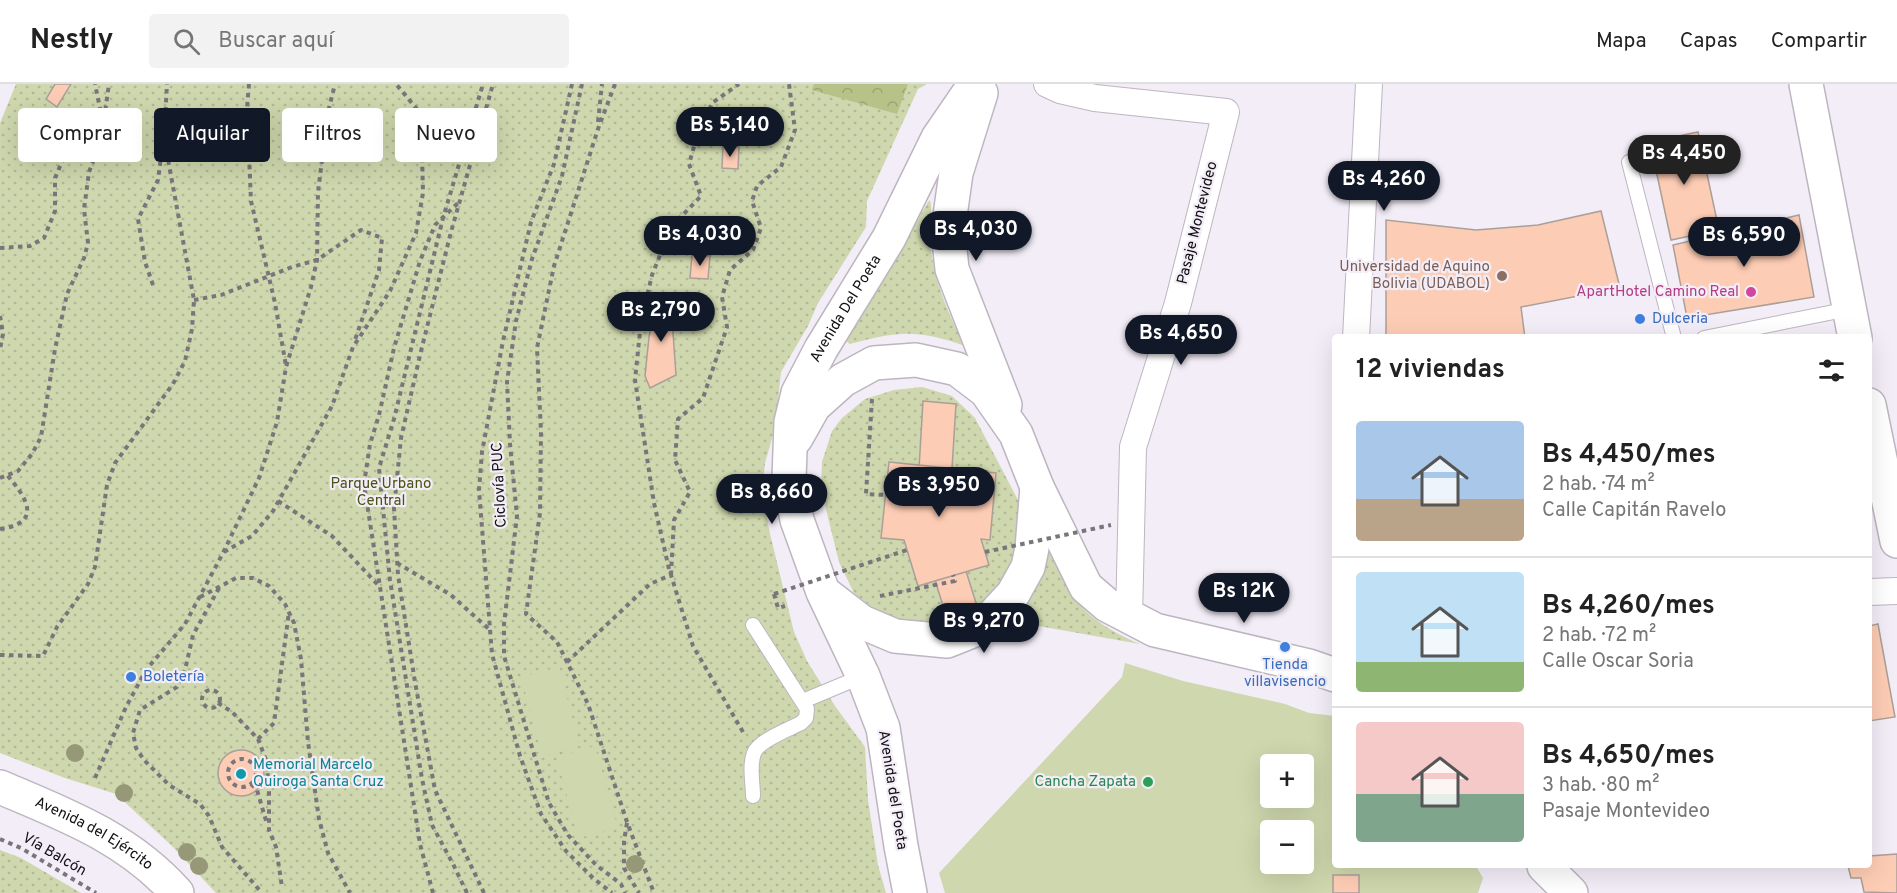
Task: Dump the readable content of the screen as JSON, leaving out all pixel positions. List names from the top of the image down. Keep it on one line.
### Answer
{"streets":{"main road":["Avenida Del Poeta","Avenida del Poeta","Avenida del Ejército"],"street":["Pasaje Montevideo"],"path":["Ciclovía PUC","Vía Balcón"]},"crossings":[["Avenida Del Poeta","Avenida del Poeta"]],"parks":["Parque Urbano Central"],"places":["Universidad de Aquino Bolivia (UDABOL)","ApartHotel Camino Real","Dulceria","Tienda villavisencio","Boletería","Memorial Marcelo Quiroga Santa Cruz","Cancha Zapata"],"page":{"header":"Nestly","search":"Buscar aquí","nav":["Mapa","Capas","Compartir"],"price":["Bs 5,140","Bs 4,450","Bs 4,260","Bs 4,030","Bs 4,030","Bs 6,590","Bs 2,790","Bs 4,650","Bs 3,950","Bs 8,660","Bs 12K","Bs 9,270"],"chip":["Comprar","Alquilar","Filtros","Nuevo"],"heading":"12 viviendas","list":[{"name":"Bs 4,450/mes","note":"2 hab. · 74 m² · Calle Capitán Ravelo"},{"name":"Bs 4,260/mes","note":"2 hab. · 72 m² · Calle Oscar Soria"},{"name":"Bs 4,650/mes","note":"3 hab. · 80 m² · Pasaje Montevideo"}],"map_buttons":["+","−"]}}
